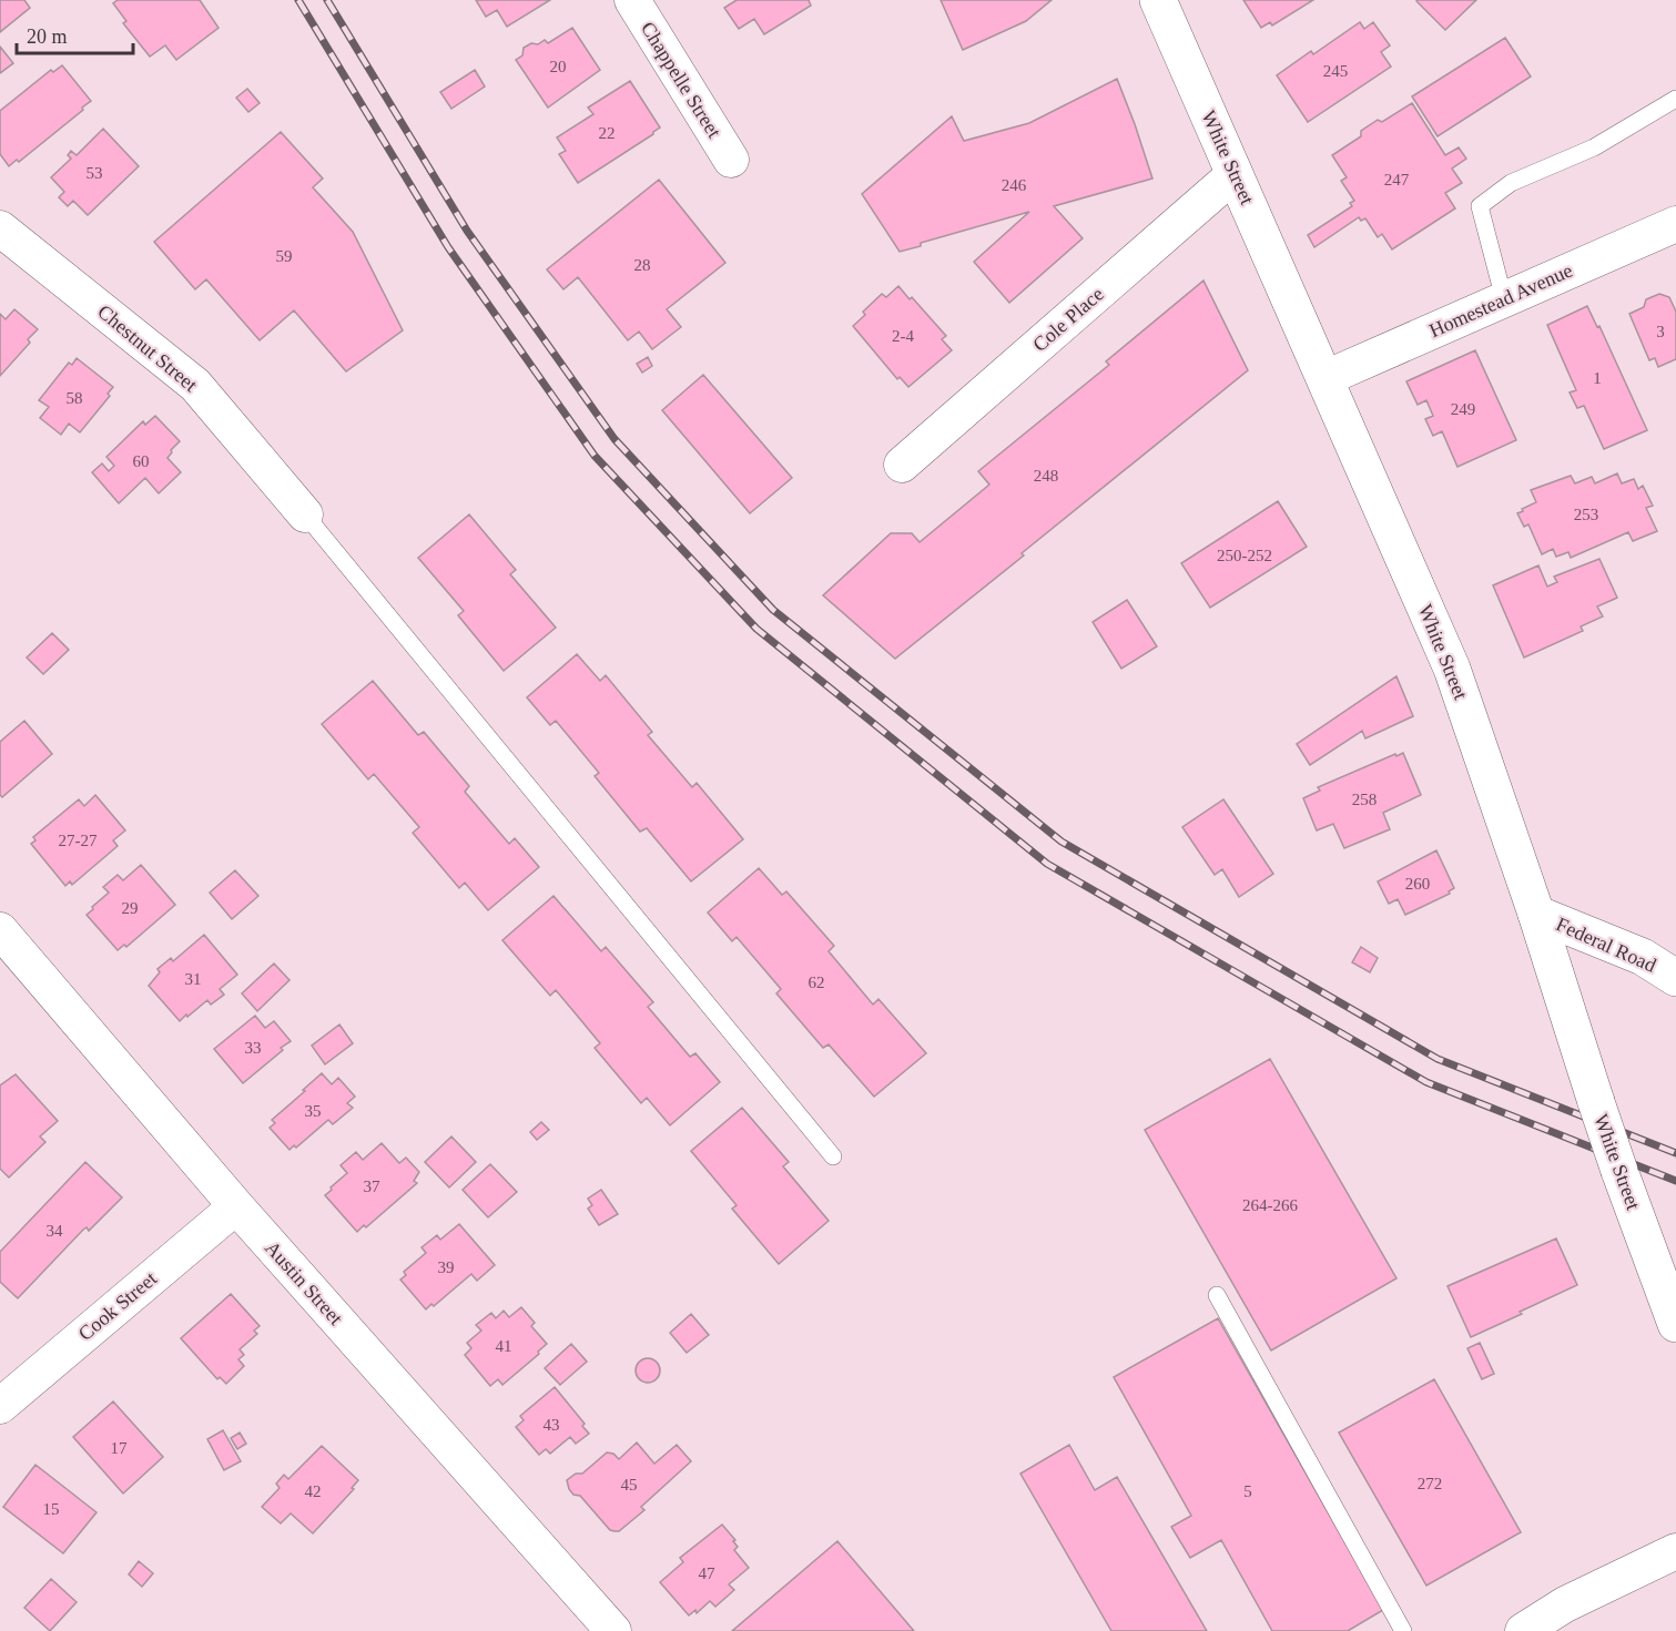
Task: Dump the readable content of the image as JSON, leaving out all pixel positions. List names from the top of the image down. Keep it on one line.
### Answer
{"streets":{"main road":["White Street","Federal Road"],"street":["Chappelle Street","Homestead Avenue","Cole Place","Chestnut Street","Austin Street","Cook Street"]},"crossings":[["White Street","Homestead Avenue"],["White Street","Cole Place"],["White Street","Federal Road"],["Austin Street","Cook Street"]],"house_numbers":["20","245","22","53","247","246","59","28","3","2-4","1","58","249","60","248","253","250-252","258","27-27","260","29","31","62","33","35","37","264-266","34","39","41","43","17","272","45","42","5","15","47"],"scale_bar":"20 m"}
